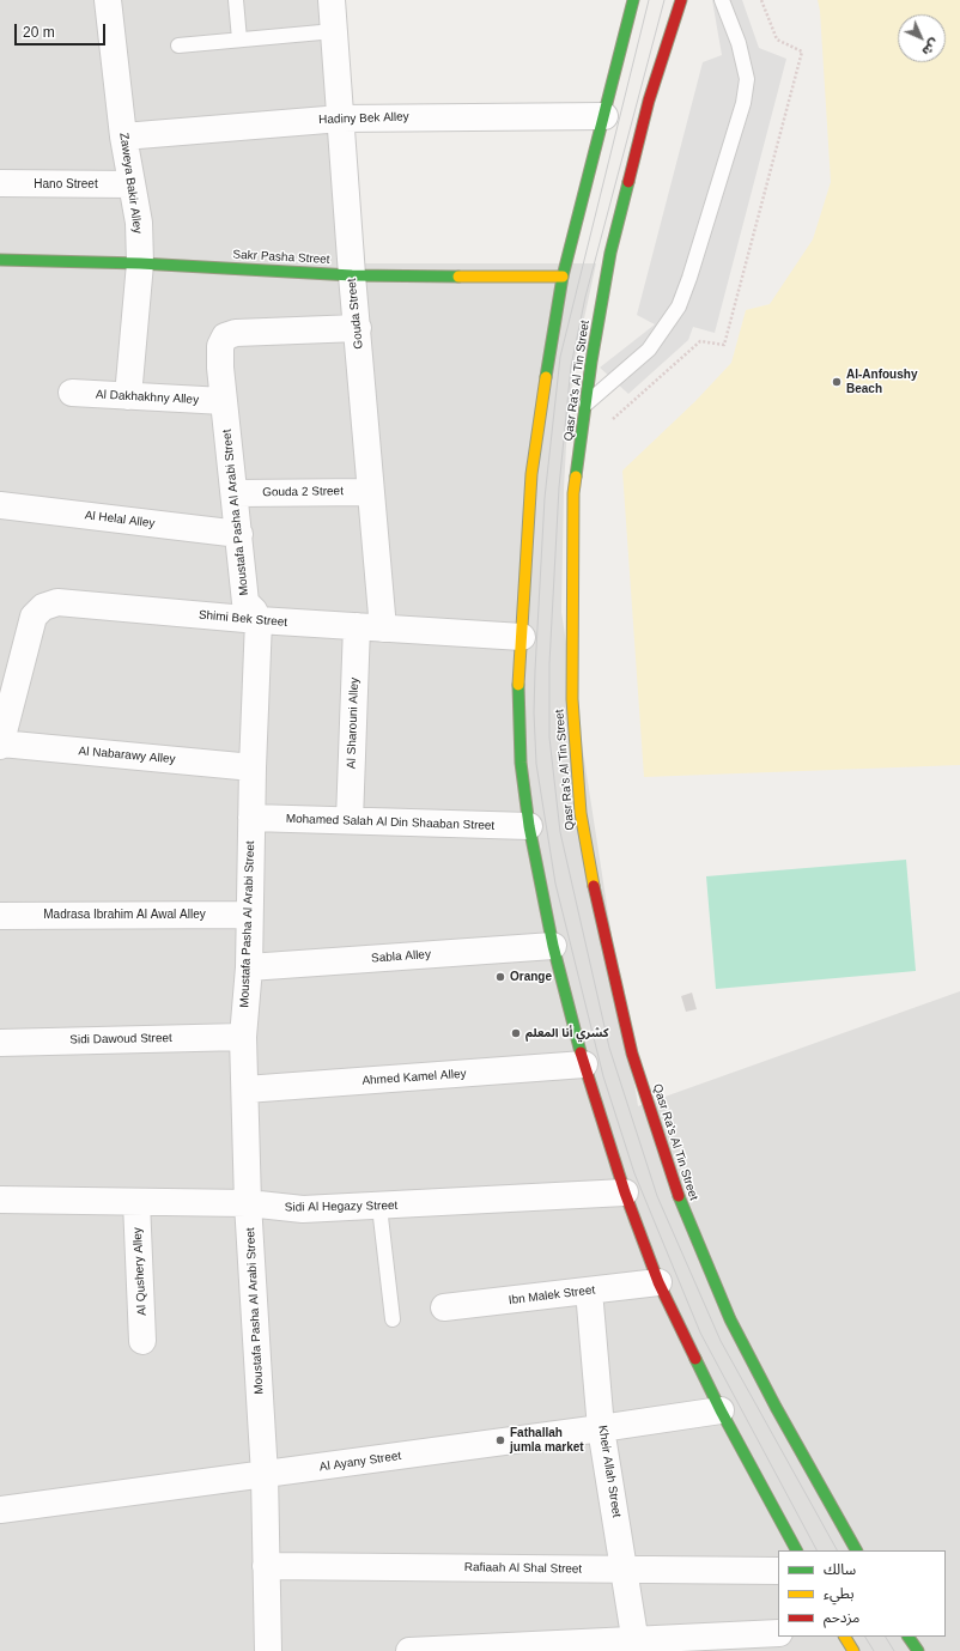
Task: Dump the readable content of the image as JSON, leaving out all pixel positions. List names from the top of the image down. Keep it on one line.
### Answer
{"streets":{"main road":["Sakr Pasha Street","Qasr Ra's Al Tin Street"],"street":["Hadiny Bek Alley","Zaweya Bakir Alley","Hano Street","Gouda Street","Al Dakhakhny Alley","Gouda 2 Street","Moustafa Pasha Al Arabi Street","Al Helal Alley","Shimi Bek Street","Al Sharouni Alley","Al Nabarawy Alley","Mohamed Salah Al Din Shaaban Street","Madrasa Ibrahim Al Awal Alley","Sabla Alley","Sidi Dawoud Street","Ahmed Kamel Alley","Sidi Al Hegazy Street","Al Qushery Alley","Ibn Malek Street","Al Ayany Street","Kheir Allah Street","Rafiaah Al Shal Street"]},"crossings":[["Hadiny Bek Alley","Zaweya Bakir Alley"],["Hadiny Bek Alley","Gouda Street"],["Zaweya Bakir Alley","Hano Street"],["Zaweya Bakir Alley","Sakr Pasha Street"],["Zaweya Bakir Alley","Al Dakhakhny Alley"],["Sakr Pasha Street","Gouda Street"],["Gouda Street","Gouda 2 Street"],["Gouda Street","Moustafa Pasha Al Arabi Street"],["Gouda Street","Shimi Bek Street"],["Al Dakhakhny Alley","Moustafa Pasha Al Arabi Street"],["Gouda 2 Street","Moustafa Pasha Al Arabi Street"],["Moustafa Pasha Al Arabi Street","Al Helal Alley"],["Moustafa Pasha Al Arabi Street","Shimi Bek Street"],["Moustafa Pasha Al Arabi Street","Al Nabarawy Alley"],["Moustafa Pasha Al Arabi Street","Mohamed Salah Al Din Shaaban Street"],["Moustafa Pasha Al Arabi Street","Madrasa Ibrahim Al Awal Alley"],["Moustafa Pasha Al Arabi Street","Sabla Alley"],["Moustafa Pasha Al Arabi Street","Sidi Dawoud Street"],["Moustafa Pasha Al Arabi Street","Ahmed Kamel Alley"],["Moustafa Pasha Al Arabi Street","Sidi Al Hegazy Street"],["Moustafa Pasha Al Arabi Street","Al Ayany Street"],["Moustafa Pasha Al Arabi Street","Rafiaah Al Shal Street"],["Shimi Bek Street","Al Sharouni Alley"],["Shimi Bek Street","Al Nabarawy Alley"],["Al Sharouni Alley","Mohamed Salah Al Din Shaaban Street"],["Sidi Al Hegazy Street","Al Qushery Alley"],["Ibn Malek Street","Kheir Allah Street"],["Al Ayany Street","Kheir Allah Street"],["Kheir Allah Street","Rafiaah Al Shal Street"]],"places":["Al-Anfoushy Beach","Orange","كشري أنا المعلم","Fathallah jumla market"],"legend":["سالك","بطيء","مزدحم"],"scale_bar":"20 m","north":"bottom right"}
